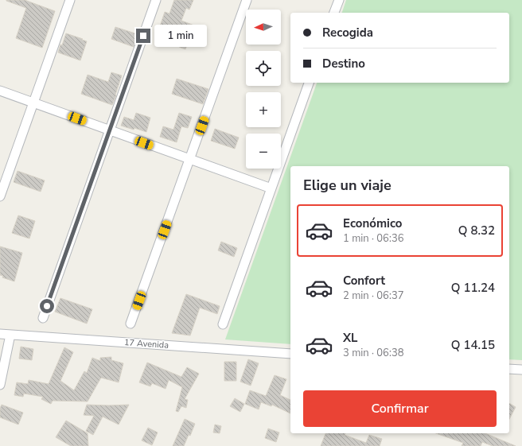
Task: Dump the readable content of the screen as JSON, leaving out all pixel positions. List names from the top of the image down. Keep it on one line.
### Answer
{"streets":{"street":["17 Avenida"]},"north":"left","page":{"map_buttons":["+","−"],"banner":["Recogida","Destino"],"bubble":"1 min","heading":"Elige un viaje","list":[{"name":"Económico","note":"1 min · 06:36","value":"Q 8.32"},{"name":"Confort","note":"2 min · 06:37","value":"Q 11.24"},{"name":"XL","note":"3 min · 06:38","value":"Q 14.15"}],"buttons":"Confirmar"}}
